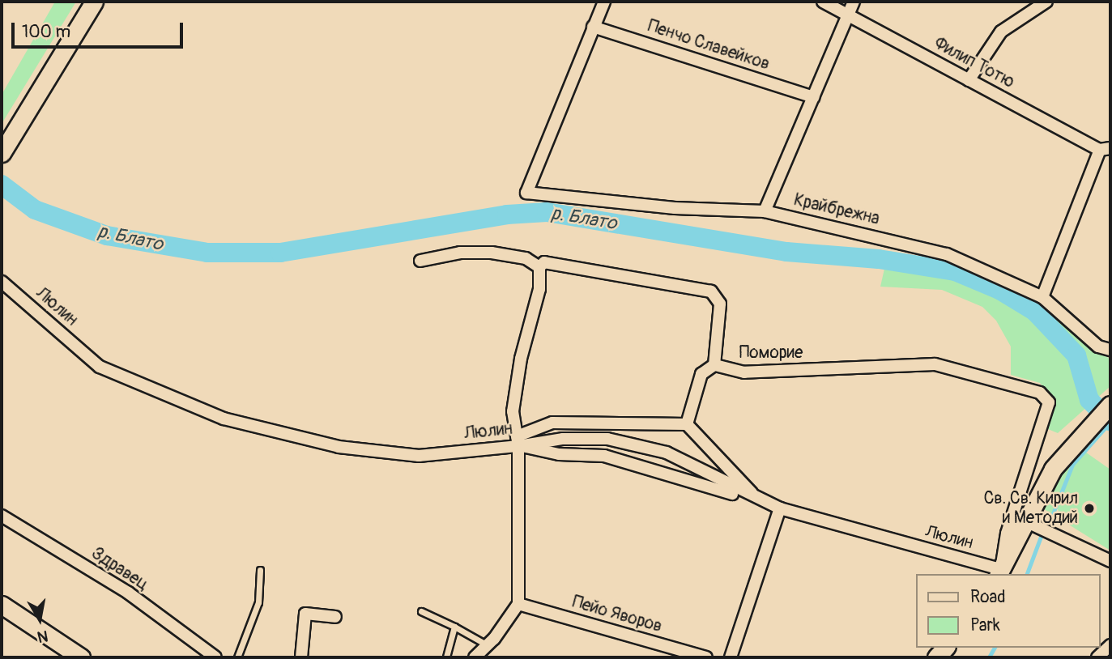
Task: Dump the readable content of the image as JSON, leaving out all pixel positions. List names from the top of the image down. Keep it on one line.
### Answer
{"streets":{"street":["Пенчо Славейков","Филип Тотю","Крайбрежна","Люлин","Поморие","Здравец","Пейо Яворов"]},"crossings":[["Пенчо Славейков","Крайбрежна"],["Люлин","Поморие"]],"water":["р. Блато"],"places":["Св. Св. Кирил и Методий"],"legend":["Road","Park"],"scale_bar":"100 m","north":"bottom"}
